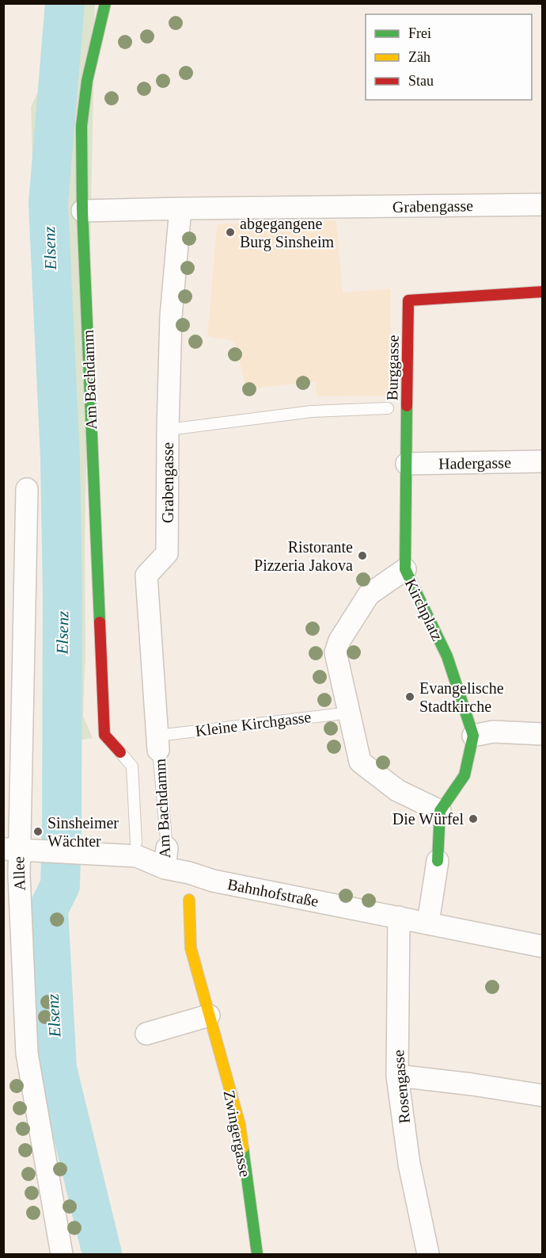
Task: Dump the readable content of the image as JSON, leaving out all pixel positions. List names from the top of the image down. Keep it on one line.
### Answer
{"streets":{"street":["Grabengasse","Burggasse","Am Bachdamm","Hadergasse","Kirchplatz","Allee","Bahnhofstraße","Rosengasse","Zwingergasse"],"lane":["Kleine Kirchgasse"]},"crossings":[["Grabengasse","Am Bachdamm"],["Grabengasse","Kleine Kirchgasse"],["Burggasse","Hadergasse"],["Burggasse","Kirchplatz"],["Am Bachdamm","Kleine Kirchgasse"],["Am Bachdamm","Bahnhofstraße"],["Kirchplatz","Kleine Kirchgasse"],["Allee","Bahnhofstraße"],["Bahnhofstraße","Rosengasse"],["Bahnhofstraße","Zwingergasse"]],"water":["Elsenz"],"places":["abgegangene Burg Sinsheim","Ristorante Pizzeria Jakova","Evangelische Stadtkirche","Die Würfel","Sinsheimer Wächter"],"legend":["Frei","Zäh","Stau"]}
